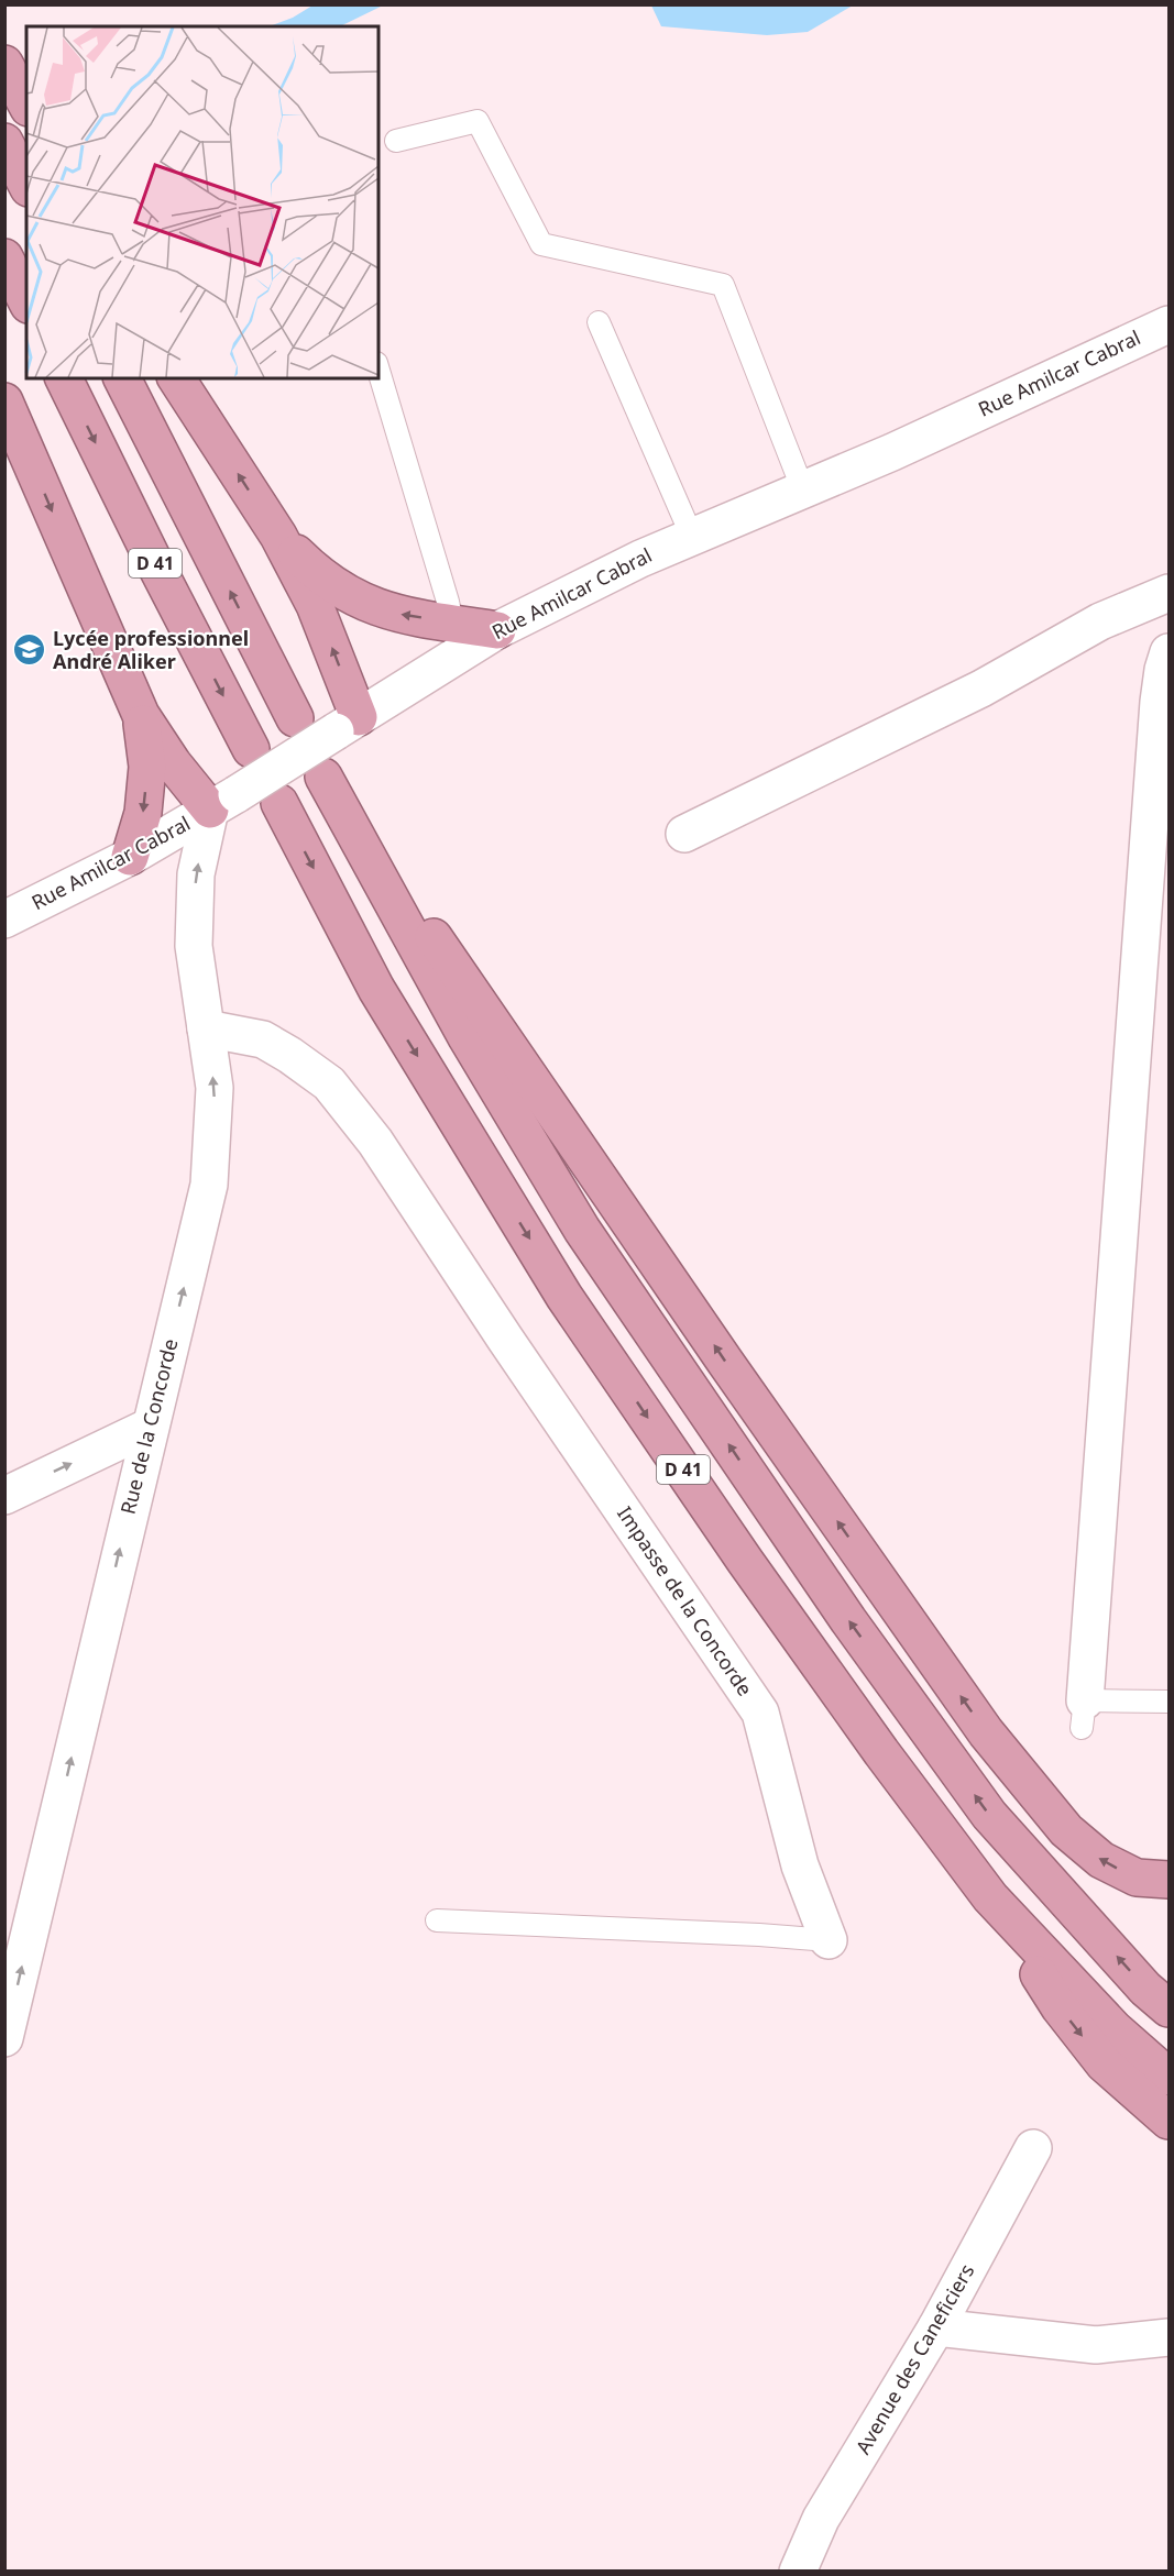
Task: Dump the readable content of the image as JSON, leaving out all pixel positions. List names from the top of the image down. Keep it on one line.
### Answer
{"streets":{"highway":["D 41"],"street":["Rue Amilcar Cabral","Rue de la Concorde","Impasse de la Concorde","Avenue des Caneficiers"]},"crossings":[["Rue Amilcar Cabral","Rue de la Concorde"],["Rue de la Concorde","Impasse de la Concorde"]],"one_way":["Rue de la Concorde"],"places":{"school or university":["Lycée professionnel André Aliker"]}}
